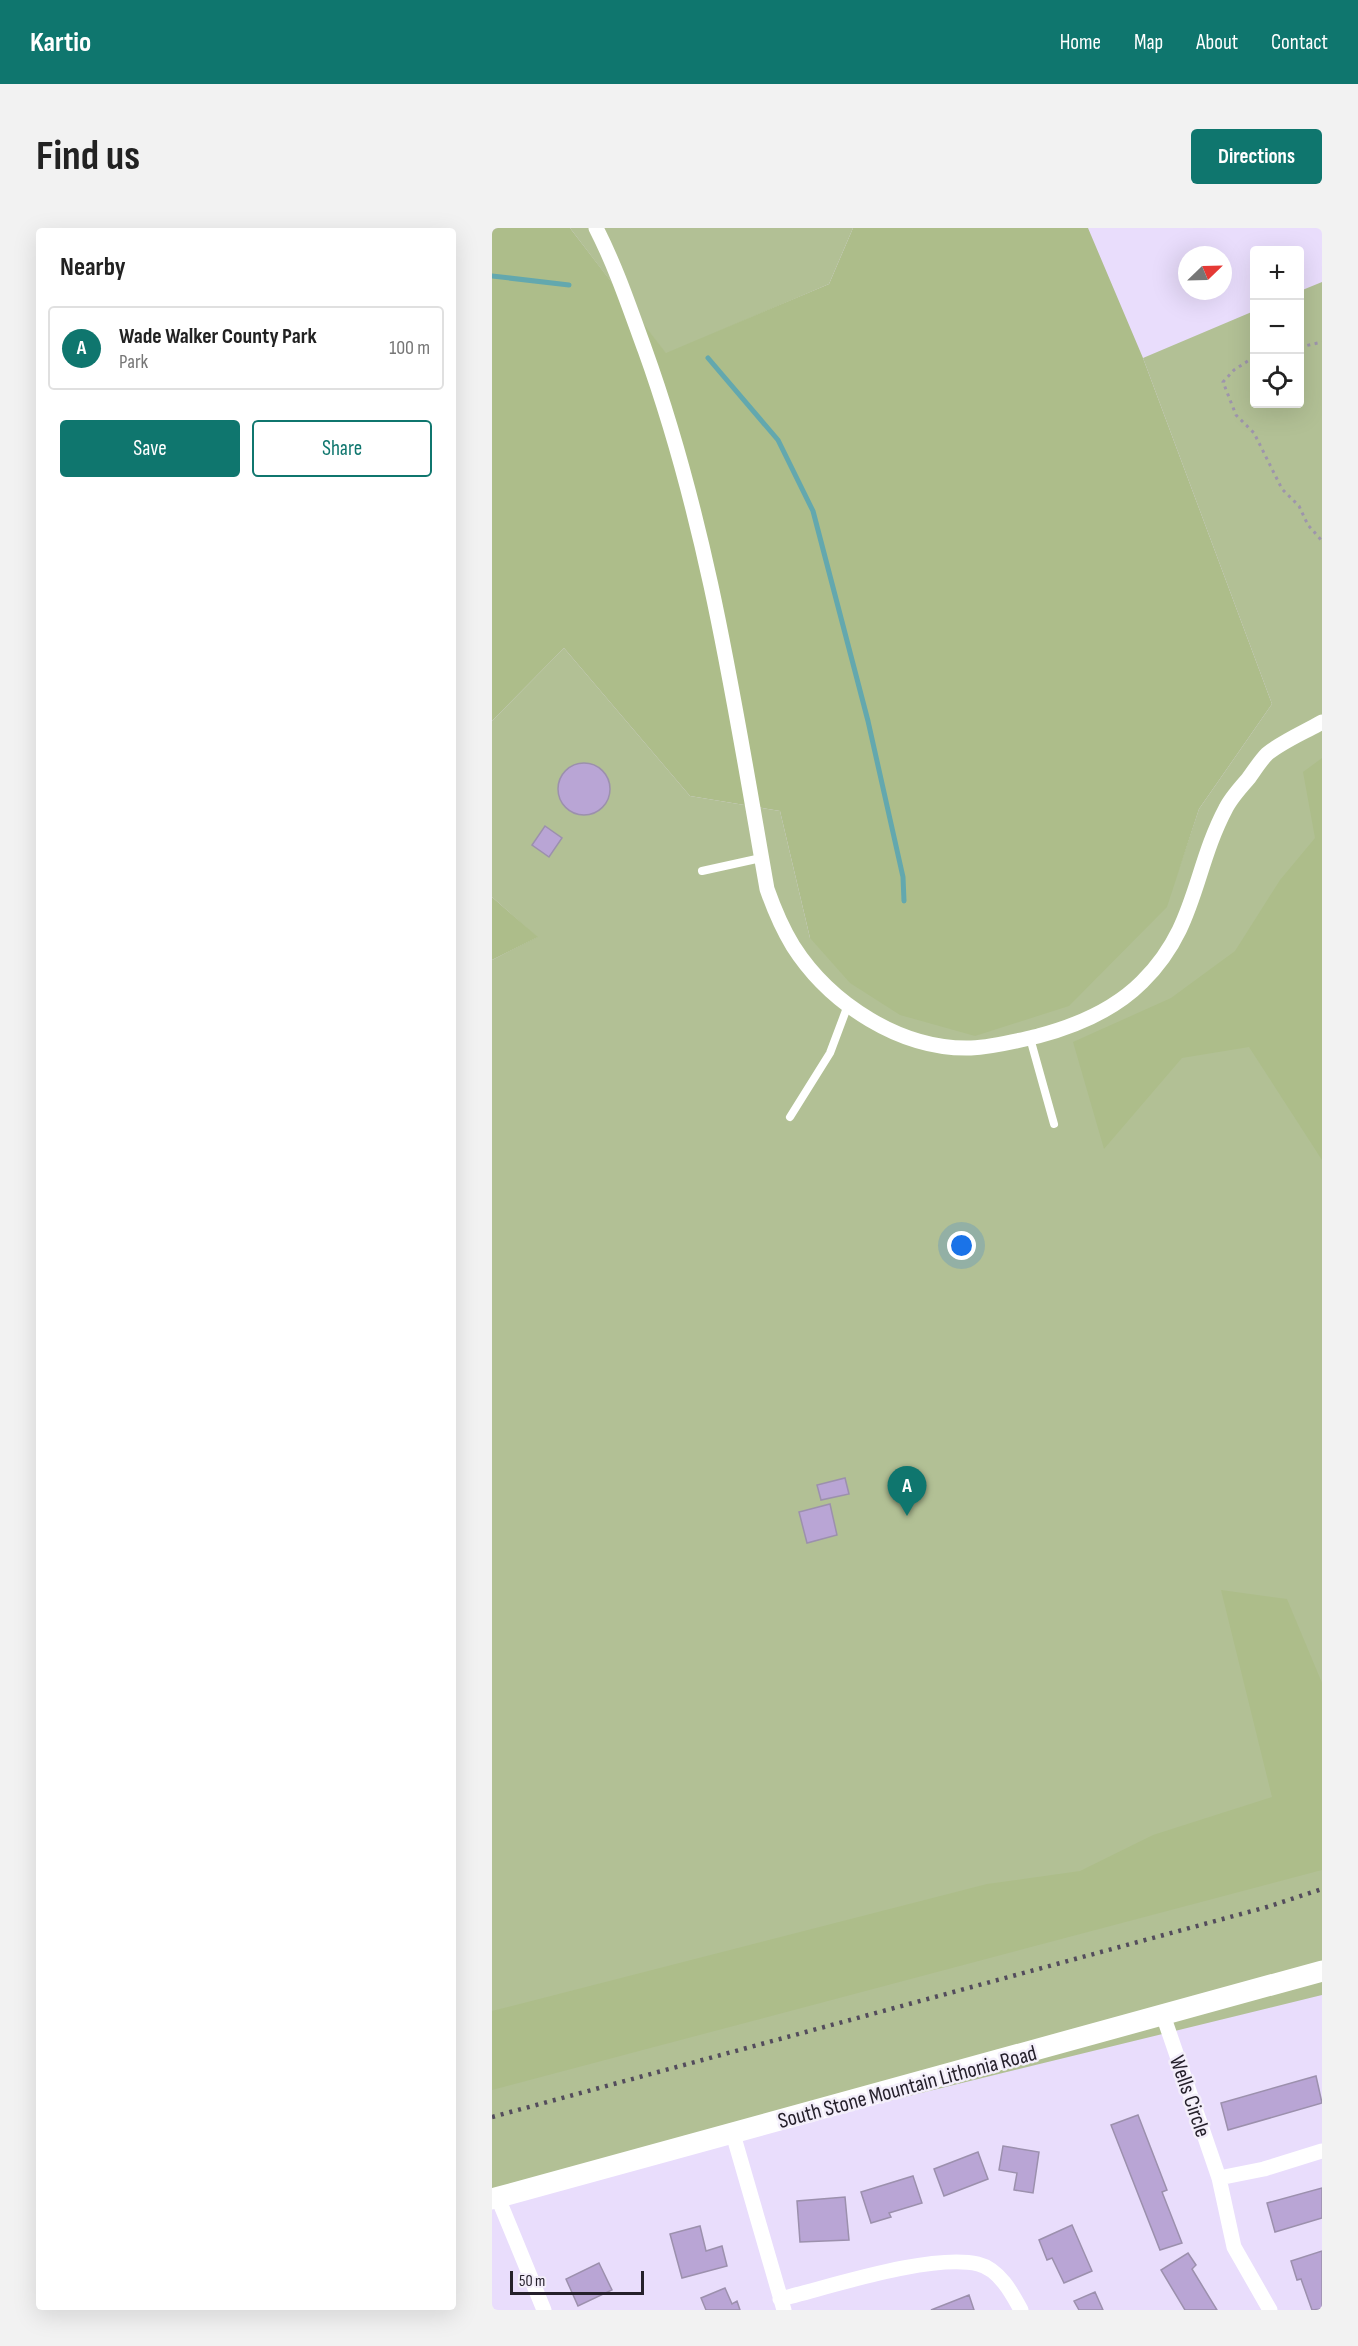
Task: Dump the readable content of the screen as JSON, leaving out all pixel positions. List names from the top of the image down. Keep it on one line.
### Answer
{"streets":{"main road":["South Stone Mountain Lithonia Road"],"street":["Wells Circle"]},"crossings":[["South Stone Mountain Lithonia Road","Wells Circle"]],"scale_bar":"50 m","north":"top right","page":{"header":"Kartio","nav":["Home","Map","About","Contact"],"buttons":["Directions",["Save","Share"]],"title":"Find us","heading":"Nearby","map_buttons":["+","−"],"list":[{"mark":"A","name":"Wade Walker County Park","note":"Park","value":"100 m"}],"pins":"A","scale":"50 m"}}
